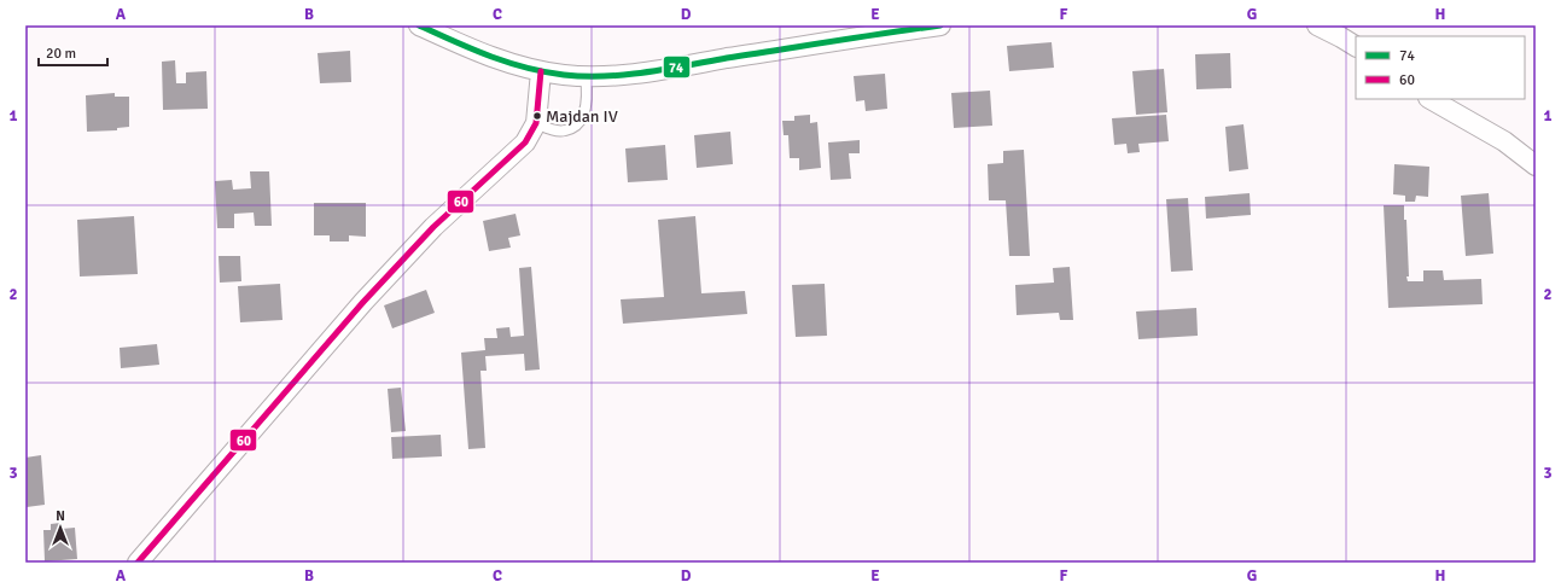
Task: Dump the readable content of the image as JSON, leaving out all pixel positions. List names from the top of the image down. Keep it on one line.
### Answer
{"places":["Majdan IV"],"lines":["transit line 74","transit line 60"],"legend":["74","60"],"scale_bar":"20 m","north":"top","grid":{"columns":["A","B","C","D","E","F","G","H"],"rows":["1","2","3"]}}
